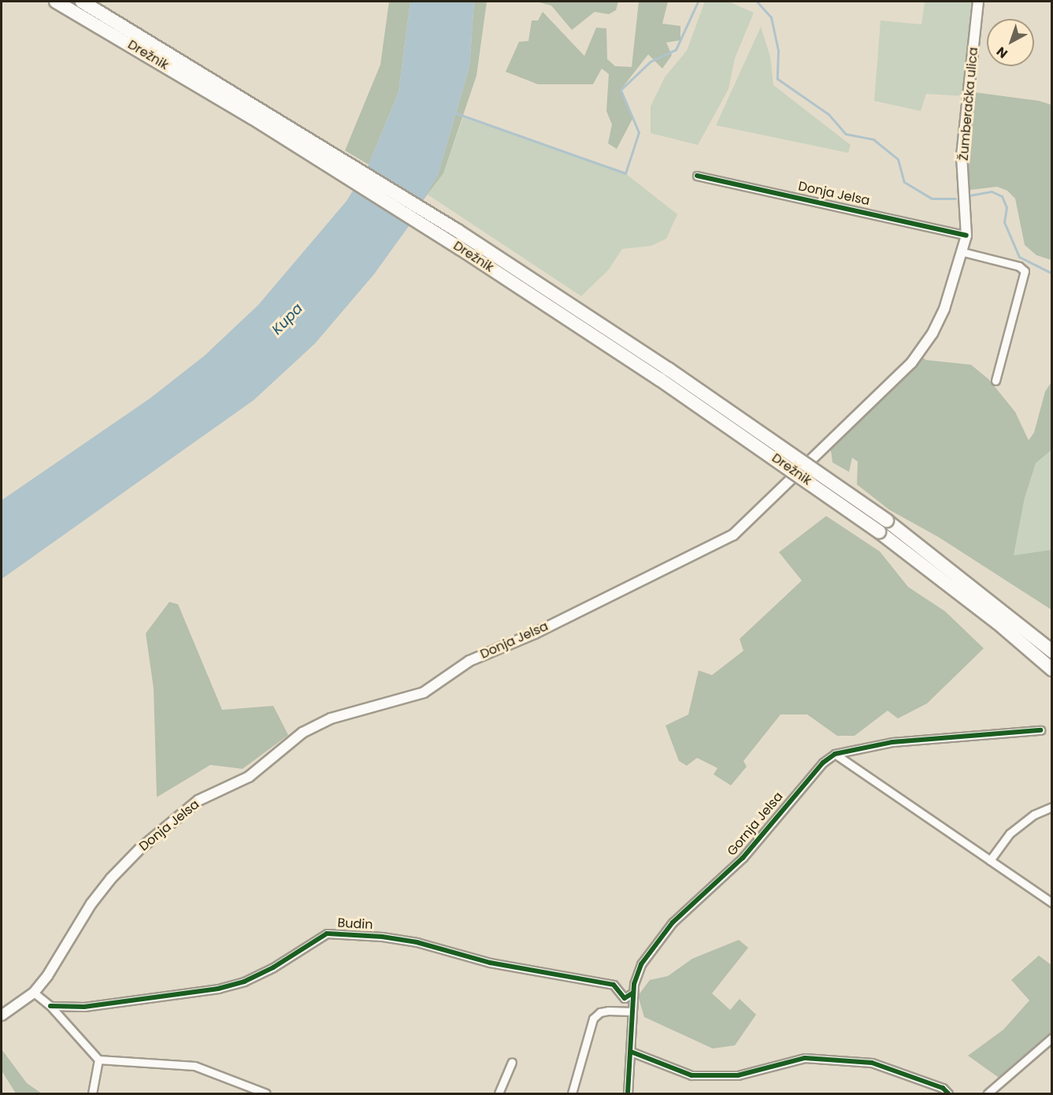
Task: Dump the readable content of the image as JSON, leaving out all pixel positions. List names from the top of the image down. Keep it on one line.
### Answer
{"streets":{"highway":["Drežnik"],"main road":["Žumberačka ulica","Donja Jelsa"],"street":["Gornja Jelsa","Budin"]},"crossings":[["Žumberačka ulica","Donja Jelsa"],["Gornja Jelsa","Budin"]],"water":["Kupa"],"north":"bottom left"}
